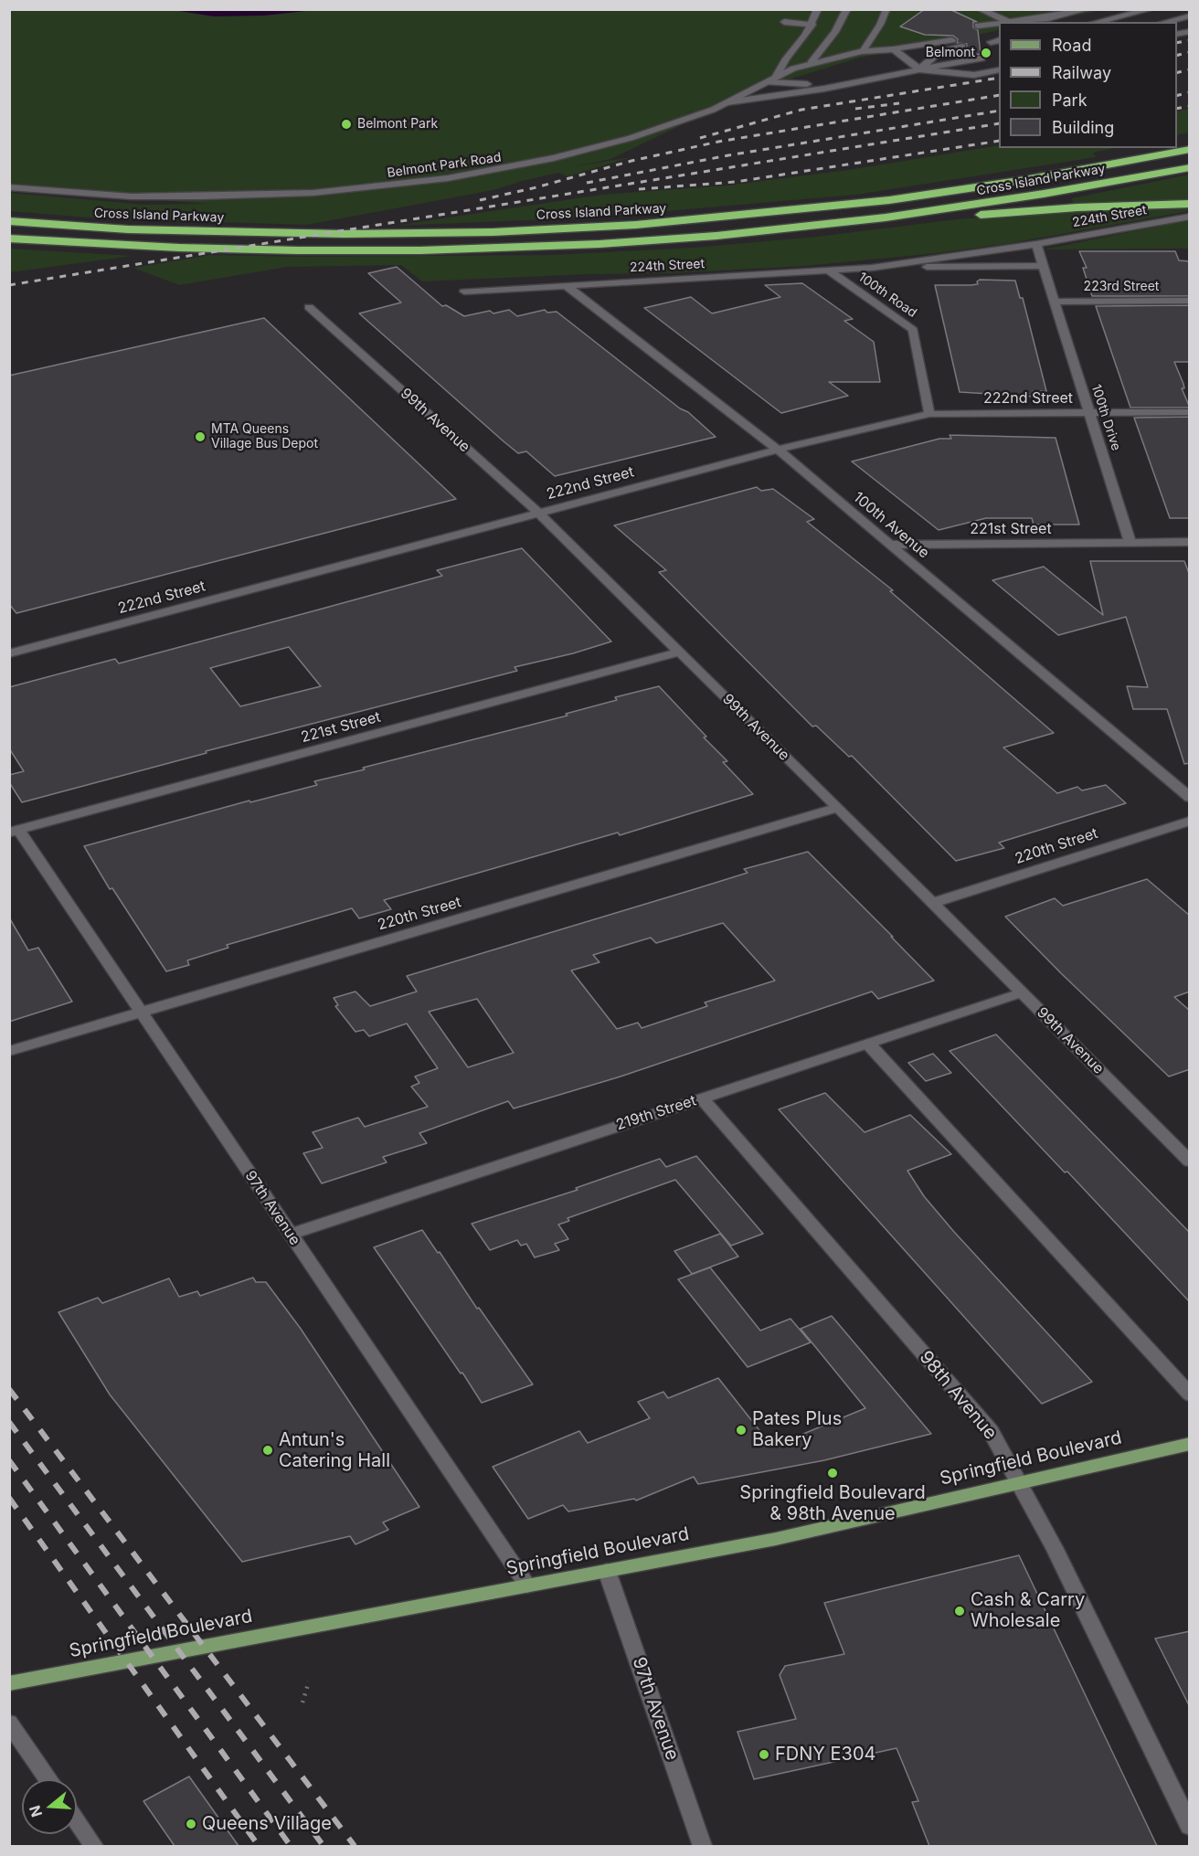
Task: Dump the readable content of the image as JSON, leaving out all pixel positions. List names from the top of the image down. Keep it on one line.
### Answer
{"streets":{"highway":["Cross Island Parkway"],"main road":["Springfield Boulevard"],"street":["Belmont Park Road","224th Street","223rd Street","100th Road","222nd Street","100th Drive","99th Avenue","100th Avenue","221st Street","220th Street","219th Street","97th Avenue","98th Avenue"]},"crossings":[["224th Street","100th Road"],["224th Street","100th Drive"],["224th Street","100th Avenue"],["223rd Street","100th Drive"],["100th Road","222nd Street"],["222nd Street","100th Drive"],["222nd Street","99th Avenue"],["222nd Street","100th Avenue"],["100th Drive","221st Street"],["99th Avenue","221st Street"],["99th Avenue","220th Street"],["99th Avenue","219th Street"],["100th Avenue","221st Street"],["221st Street","97th Avenue"],["220th Street","97th Avenue"],["219th Street","97th Avenue"],["219th Street","98th Avenue"],["97th Avenue","Springfield Boulevard"],["98th Avenue","Springfield Boulevard"]],"places":["Belmont","Belmont Park","MTA Queens Village Bus Depot","Pates Plus Bakery","Antun's Catering Hall","Springfield Boulevard & 98th Avenue","Cash & Carry Wholesale","FDNY E304","Queens Village"],"legend":["Road","Railway","Park","Building"],"north":"left"}
